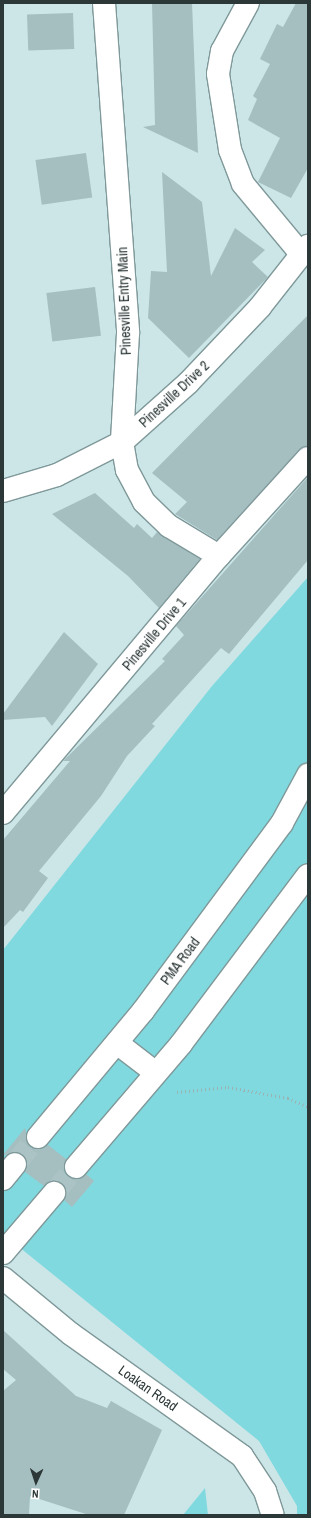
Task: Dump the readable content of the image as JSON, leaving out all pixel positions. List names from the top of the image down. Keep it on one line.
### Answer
{"streets":{"street":["Pinesville Entry Main","Pinesville Drive 2","Pinesville Drive 1","PMA Road","Loakan Road"]},"crossings":[["Pinesville Entry Main","Pinesville Drive 2"],["Pinesville Entry Main","Pinesville Drive 1"]],"north":"bottom"}
